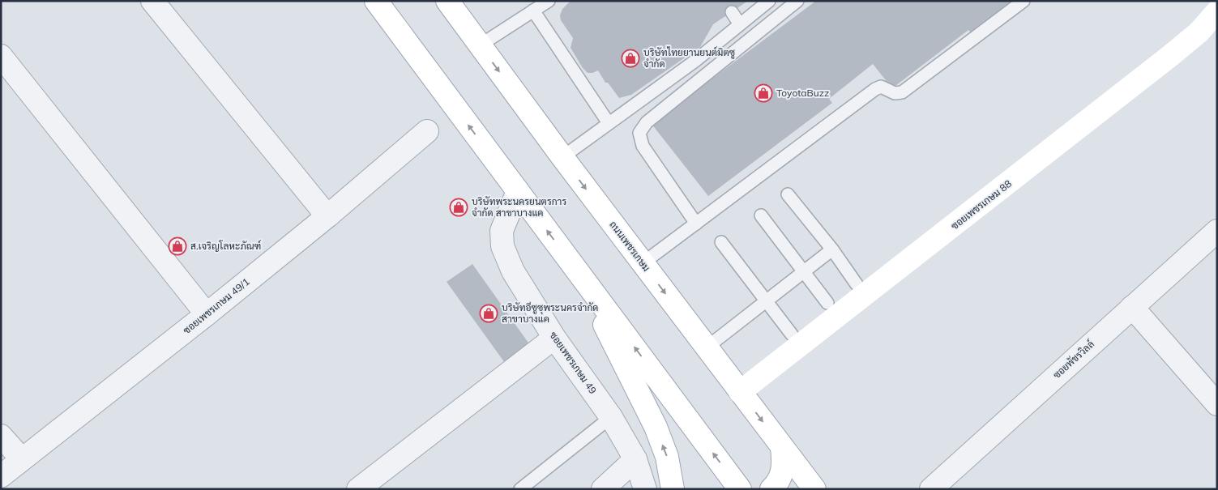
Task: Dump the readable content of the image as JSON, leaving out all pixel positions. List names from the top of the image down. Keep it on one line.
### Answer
{"streets":{"main road":["ซอยเพชรเกษม 88","ถนนเพชรเกษม"],"street":["ซอยเพชรเกษม 49/1","ซอยพัชรวิลล์","ซอยเพชรเกษม 49"]},"crossings":[["ซอยเพชรเกษม 88","ถนนเพชรเกษม"]],"places":{"shop":["บริษัทไทยยานยนต์มิตซู จำกัด","ToyotaBuzz","บริษัทพระนครยนตรการ จำกัด สาขาบางแค","ส.เจริญโลหะภัณฑ์","บริษัทอีซูซุพระนครจำกัด สาขาบางแค"]}}
